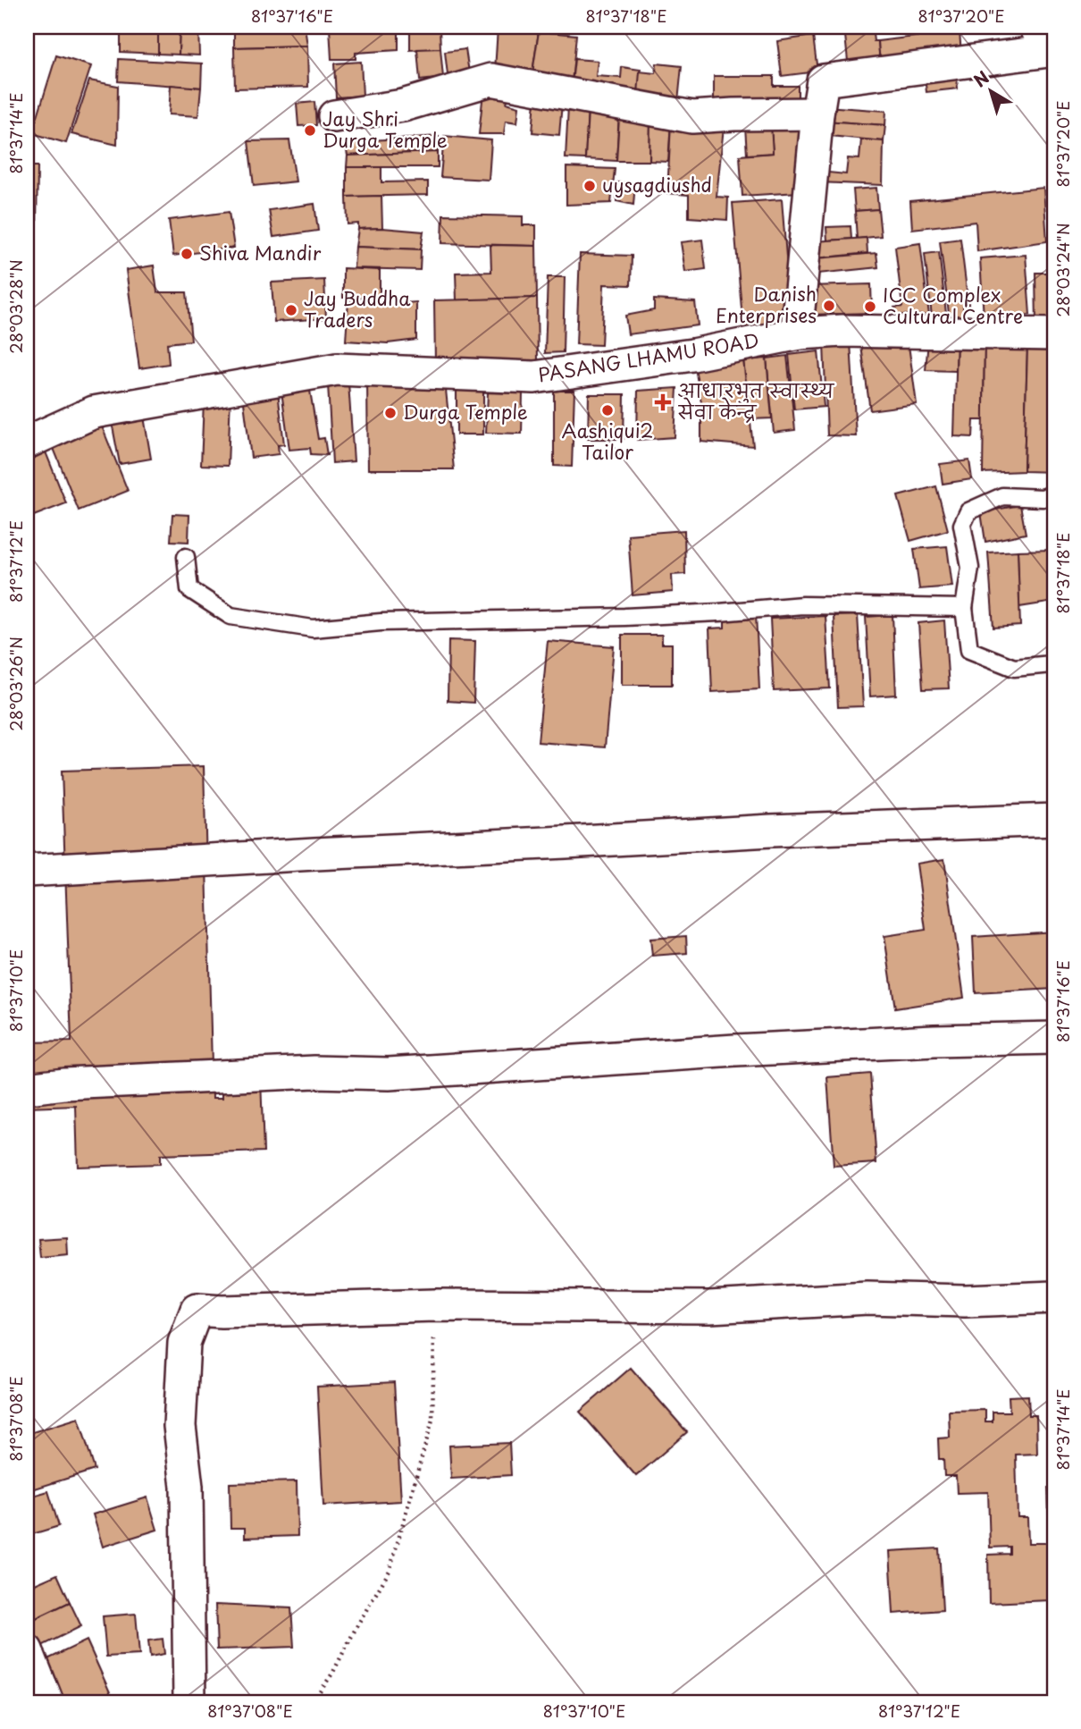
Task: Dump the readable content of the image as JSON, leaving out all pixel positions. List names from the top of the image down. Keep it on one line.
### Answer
{"streets":{"street":["PASANG LHAMU ROAD"]},"places":{"other":["Jay Shri Durga Temple","uysagdiushd","Shiva Mandir","Danish Enterprises","ICC Complex Cultural Centre","Jay Buddha Traders","Aashiqui2 Tailor","Durga Temple"],"health":["आधारभुत स्वास्थ्य सेवा केन्द्र"]},"north":"top left","coordinates":["81°37'16\"E","81°37'18\"E","81°37'20\"E","81°37'14\"E","28°03'24\"N","28°03'28\"N","81°37'12\"E","28°03'26\"N","81°37'10\"E","81°37'08\"E"]}
